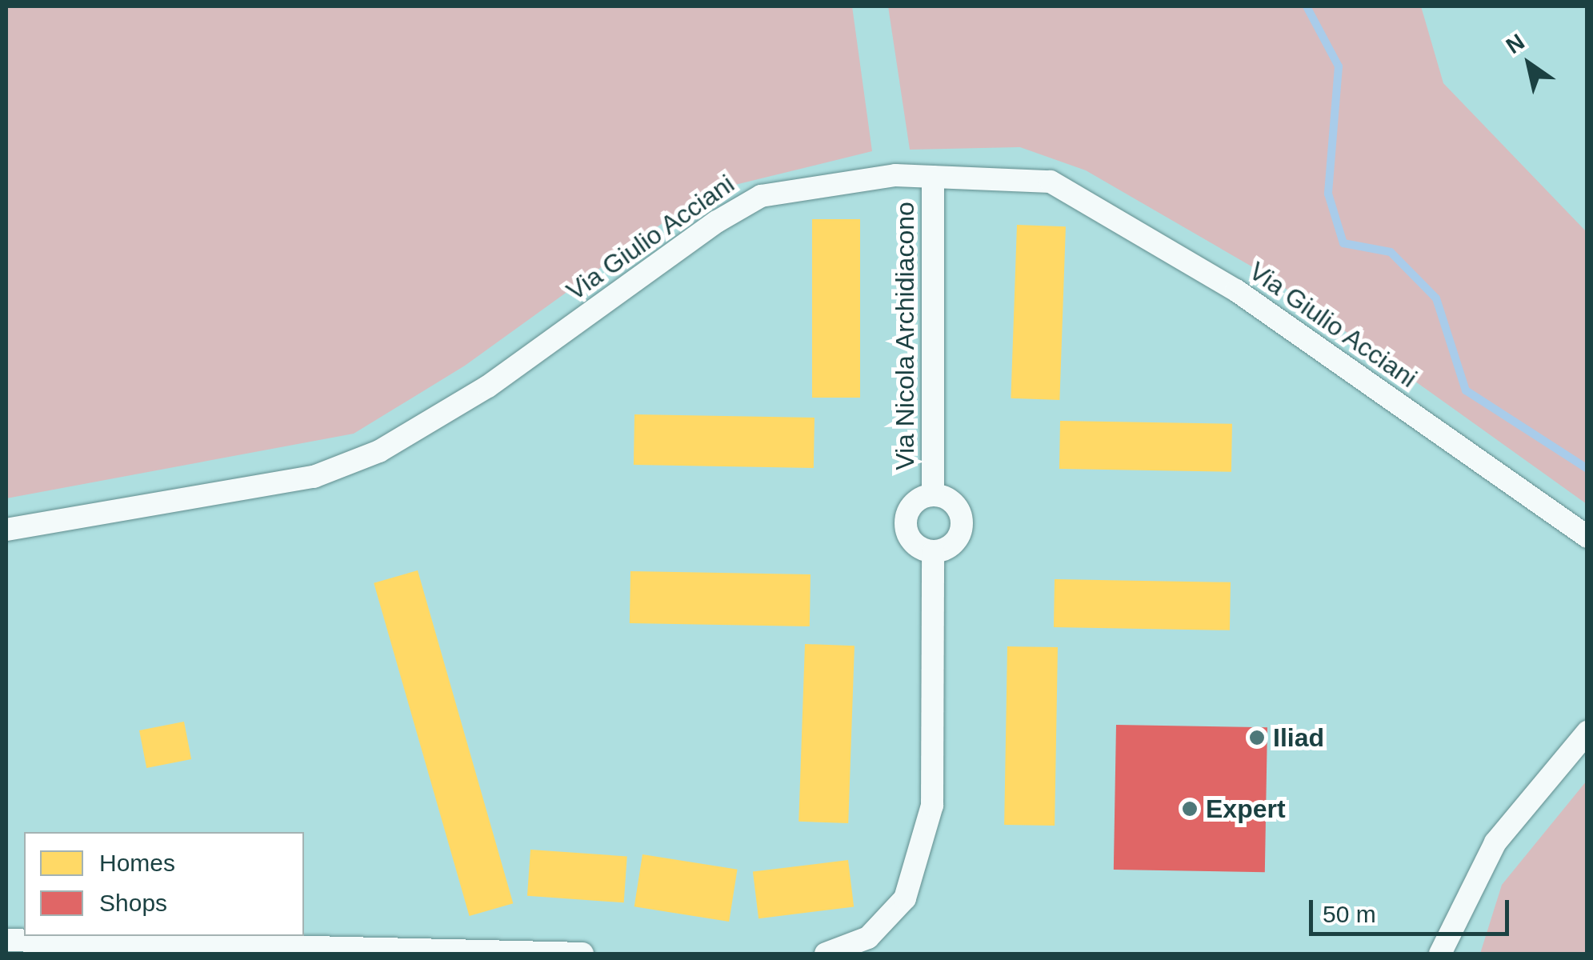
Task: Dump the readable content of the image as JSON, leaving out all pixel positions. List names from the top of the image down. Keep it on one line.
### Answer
{"streets":{"street":["Via Giulio Acciani","Via Nicola Archidiacono"]},"crossings":[["Via Giulio Acciani","Via Nicola Archidiacono"]],"places":["Iliad","Expert"],"legend":["Homes","Shops"],"scale_bar":"50 m","north":"top left"}
